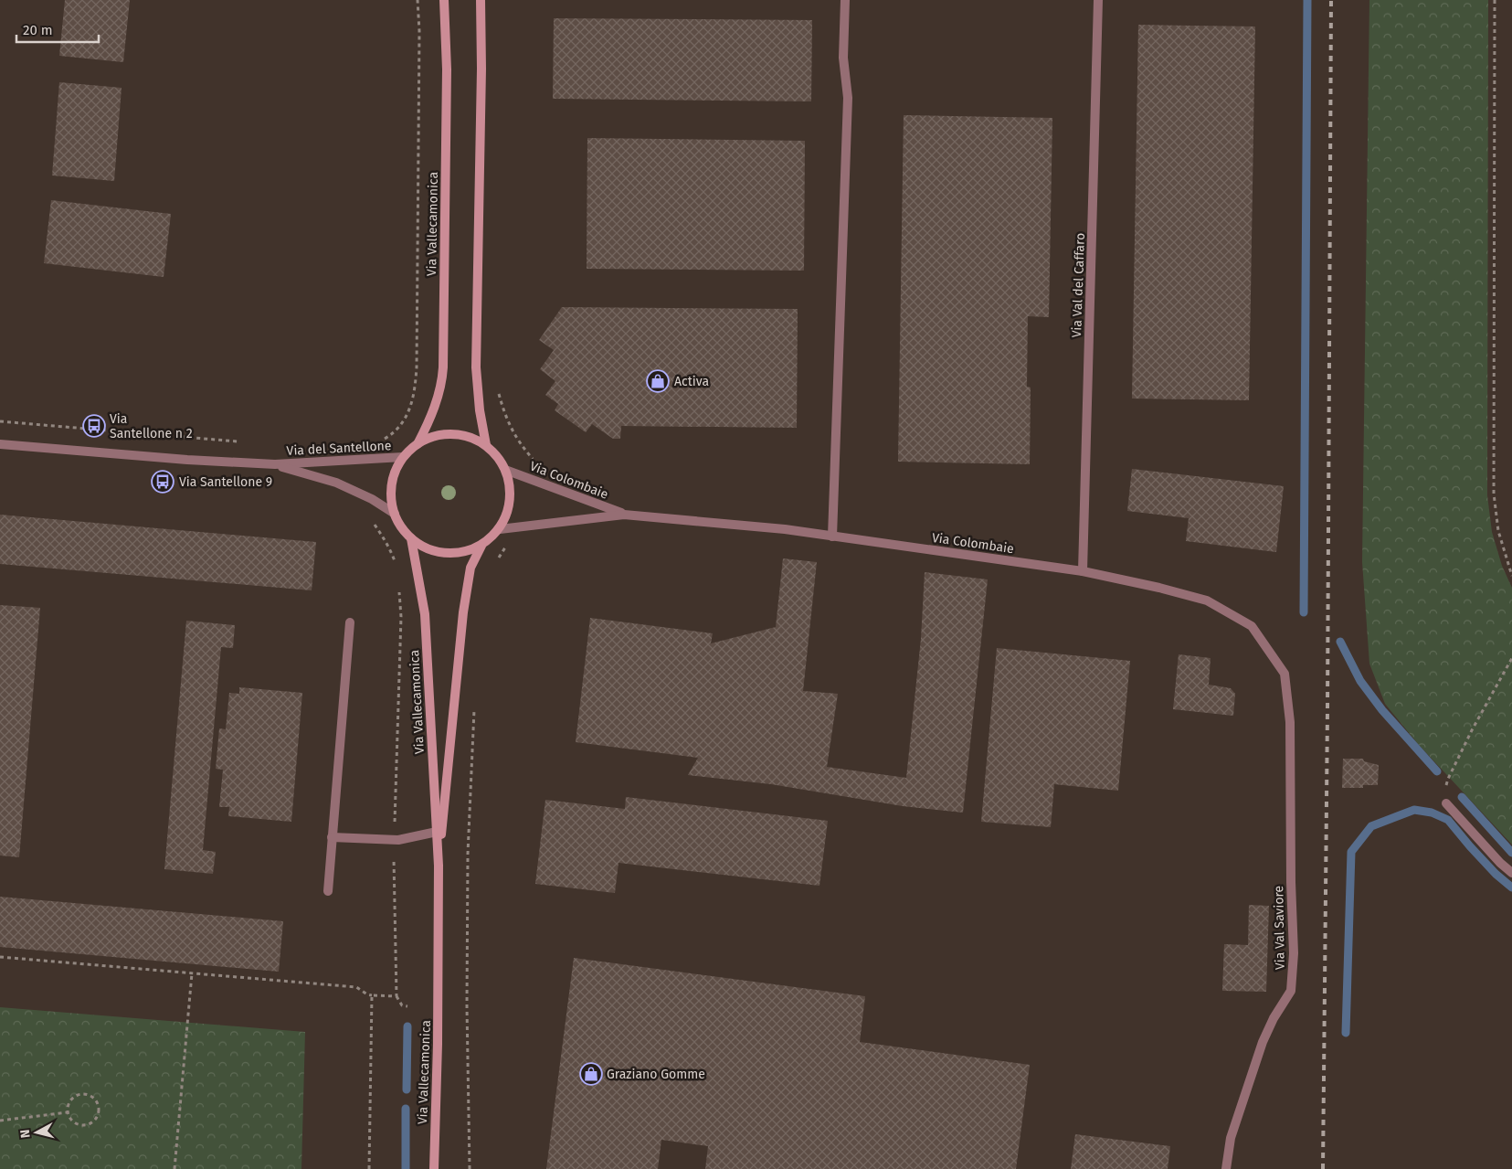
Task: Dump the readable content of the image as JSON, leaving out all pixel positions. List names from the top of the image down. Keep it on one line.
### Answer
{"streets":{"main road":["Via Vallecamonica"],"street":["Via Val del Caffaro","Via del Santellone","Via Colombaie","Via Val Saviore"]},"crossings":[["Via Vallecamonica","Via del Santellone"],["Via Vallecamonica","Via Colombaie"],["Via Val del Caffaro","Via Colombaie"],["Via del Santellone","Via Colombaie"],["Via Colombaie","Via Val Saviore"]],"places":{"shop":["Activa","Graziano Gomme"],"bus stop":["Via Santellone n 2","Via Santellone 9"]},"scale_bar":"20 m","north":"left"}
